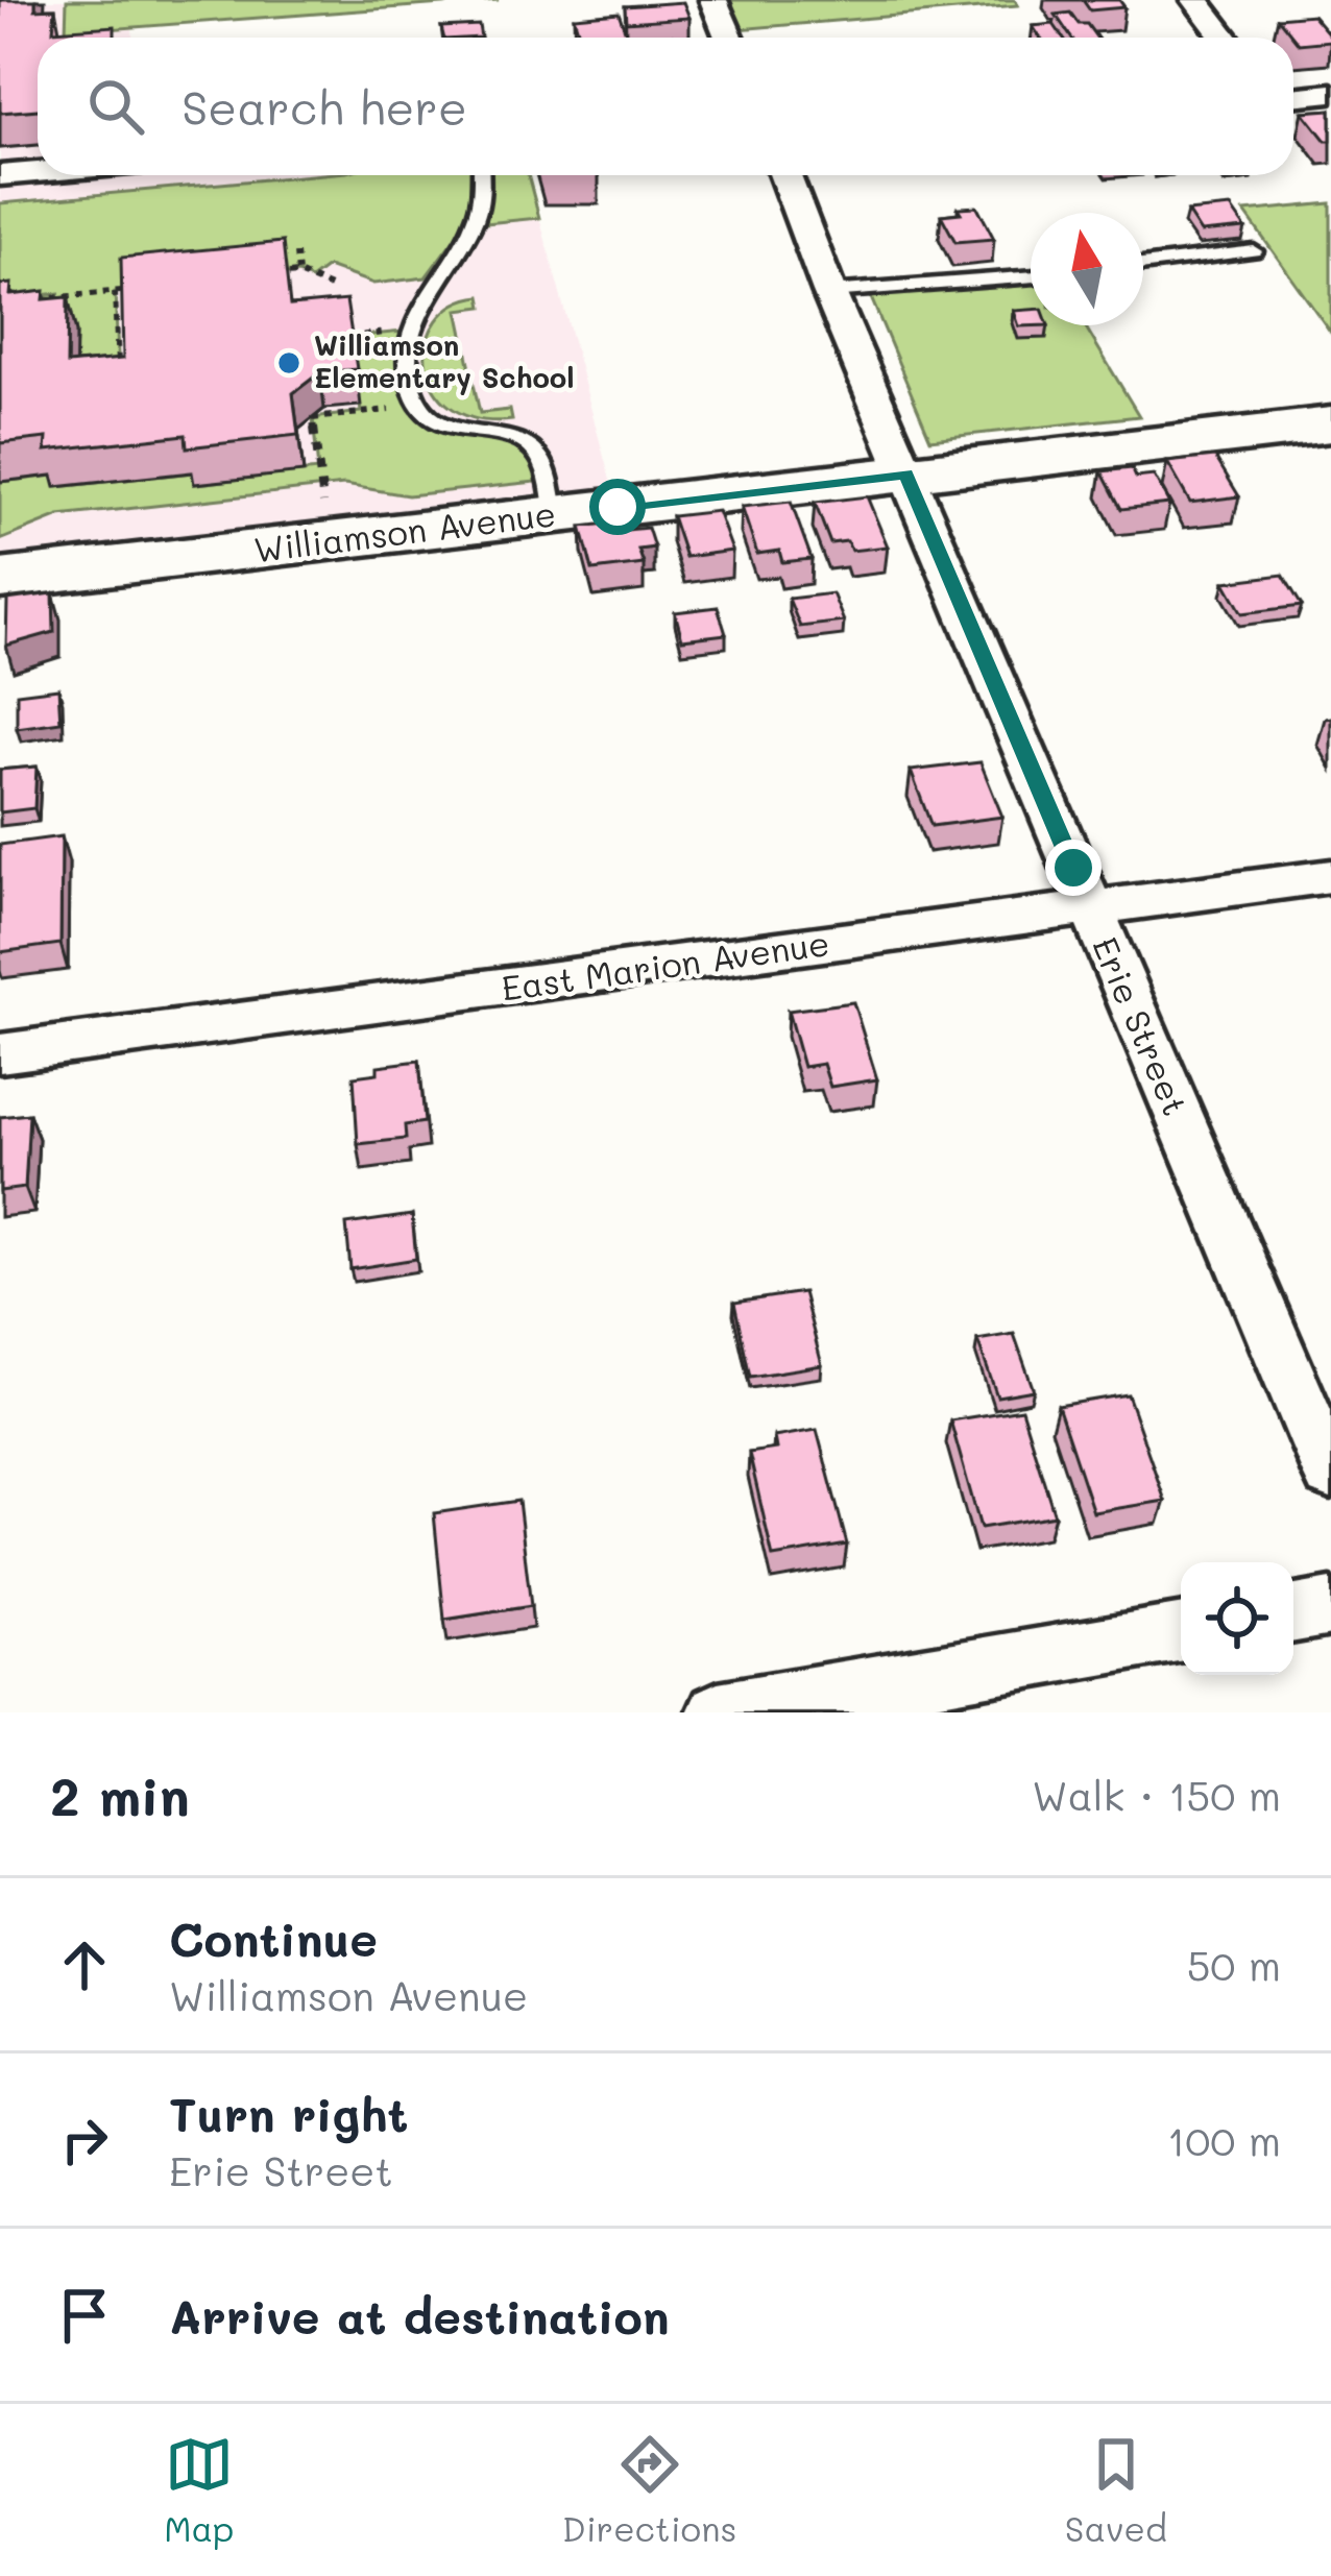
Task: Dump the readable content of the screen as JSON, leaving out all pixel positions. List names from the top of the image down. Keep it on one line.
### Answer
{"streets":{"main road":["Williamson Avenue"],"street":["East Marion Avenue","Erie Street"]},"crossings":[["Williamson Avenue","Erie Street"],["East Marion Avenue","Erie Street"]],"places":["Williamson Elementary School"],"north":"top","page":{"search":"Search here","heading":["2 min","Walk · 150 m"],"list":[["Continue","Williamson Avenue","50 m"],["Turn right","Erie Street","100 m"],"Arrive at destination"],"nav":["Map","Directions","Saved"]}}
